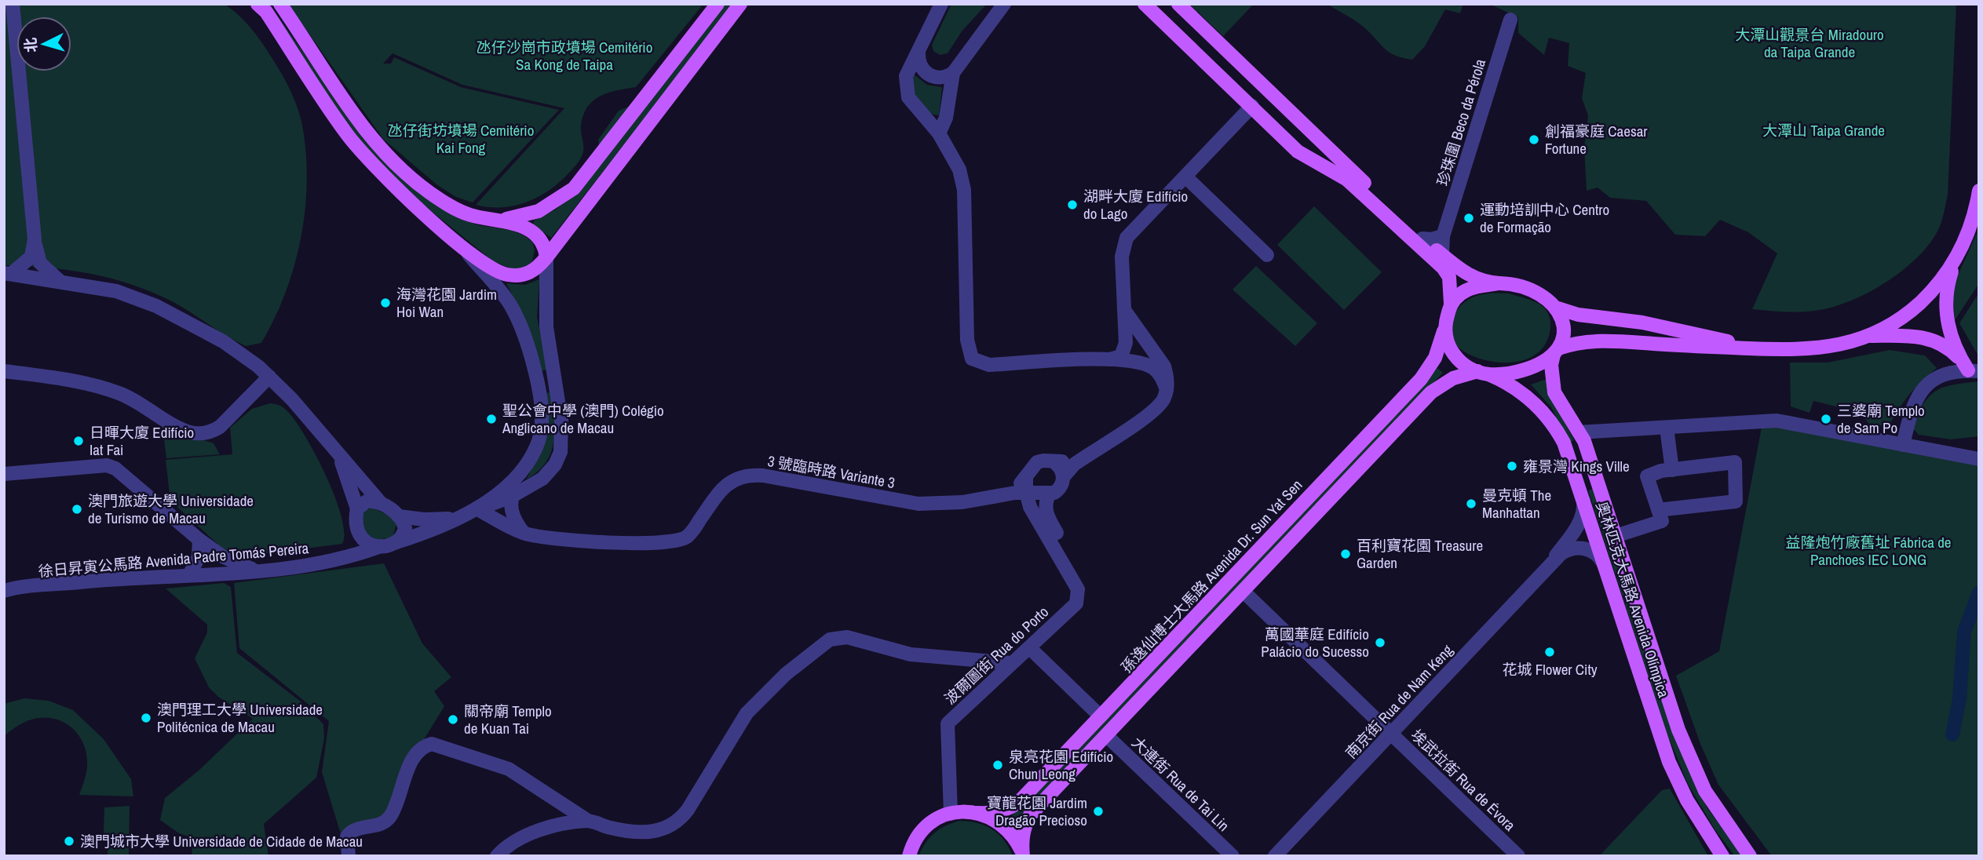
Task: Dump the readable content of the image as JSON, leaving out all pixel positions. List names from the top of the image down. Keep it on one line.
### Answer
{"streets":{"main road":["孫逸仙博士大馬路 Avenida Dr. Sun Yat Sen","奧林匹克大馬路 Avenida Olímpica"],"street":["珍珠圍 Beco da Pérola","3 號臨時路 Variante 3","徐日昇寅公馬路 Avenida Padre Tomás Pereira","波爾圖街 Rua do Porto","南京街 Rua de Nam Keng","埃武拉街 Rua de Évora","大連街 Rua de Tai Lin"]},"crossings":[["3 號臨時路 Variante 3","徐日昇寅公馬路 Avenida Padre Tomás Pereira"],["3 號臨時路 Variante 3","波爾圖街 Rua do Porto"],["孫逸仙博士大馬路 Avenida Dr. Sun Yat Sen","奧林匹克大馬路 Avenida Olímpica"],["奧林匹克大馬路 Avenida Olímpica","南京街 Rua de Nam Keng"],["南京街 Rua de Nam Keng","埃武拉街 Rua de Évora"]],"parks":["大潭山觀景台 Miradouro da Taipa Grande","氹仔沙崗市政墳場 Cemitério Sa Kong de Taipa","氹仔街坊墳場 Cemitério Kai Fong","大潭山 Taipa Grande","益隆炮竹廠舊址 Fábrica de Panchoes IEC LONG"],"places":["創福豪庭 Caesar Fortune","湖畔大廈 Edifício do Lago","運動培訓中心 Centro de Formação","海灣花園 Jardim Hoi Wan","聖公會中學 (澳門) Colégio Anglicano de Macau","三婆廟 Templo de Sam Po","日暉大廈 Edifício Iat Fai","雍景灣 Kings Ville","曼克頓 The Manhattan","澳門旅遊大學 Universidade de Turismo de Macau","百利寶花園 Treasure Garden","萬國華庭 Edifício Palácio do Sucesso","花城 Flower City","澳門理工大學 Universidade Politécnica de Macau","關帝廟 Templo de Kuan Tai","泉亮花園 Edifício Chun Leong","寶龍花園 Jardim Dragão Precioso","澳門城市大學 Universidade de Cidade de Macau"],"north":"left"}
